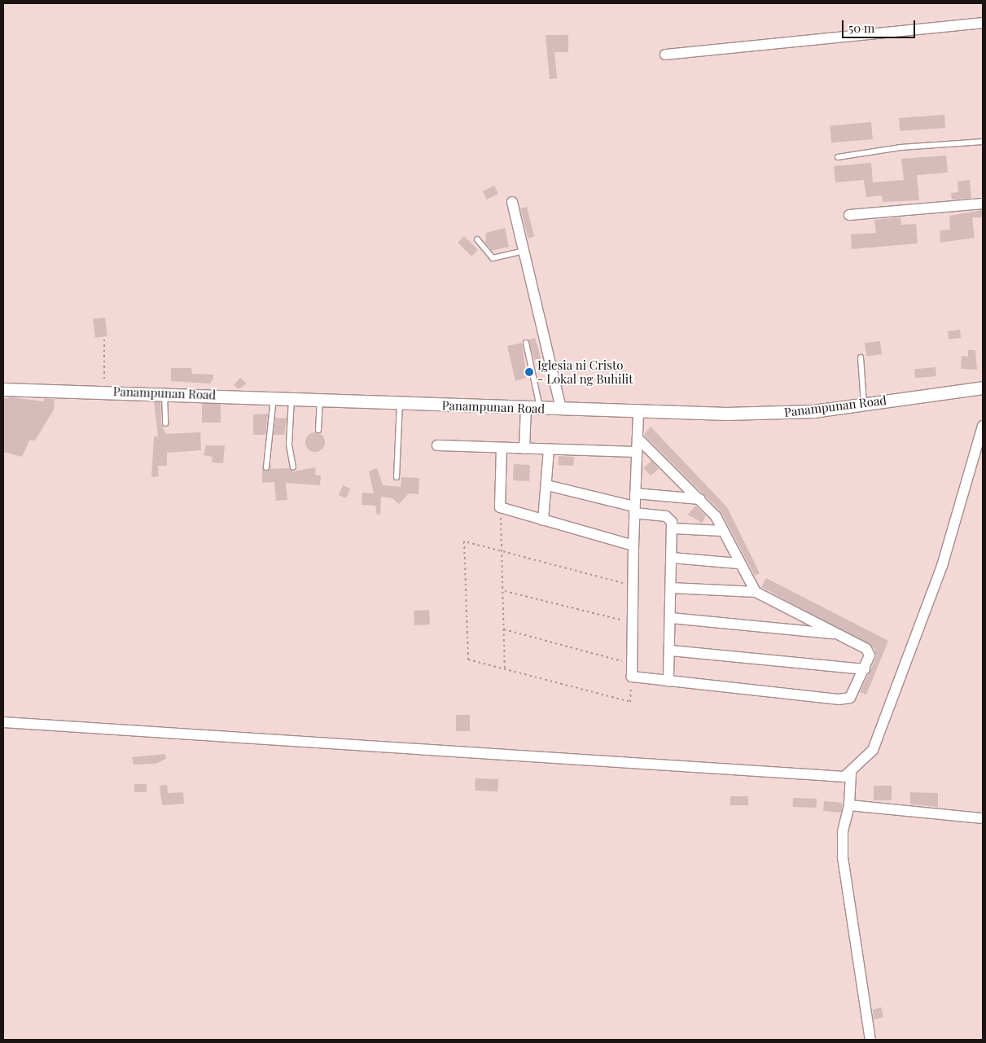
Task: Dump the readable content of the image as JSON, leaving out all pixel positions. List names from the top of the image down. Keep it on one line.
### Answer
{"streets":{"street":["Panampunan Road"]},"places":["Iglesia ni Cristo - Lokal ng Buhilit"],"scale_bar":"50 m"}
